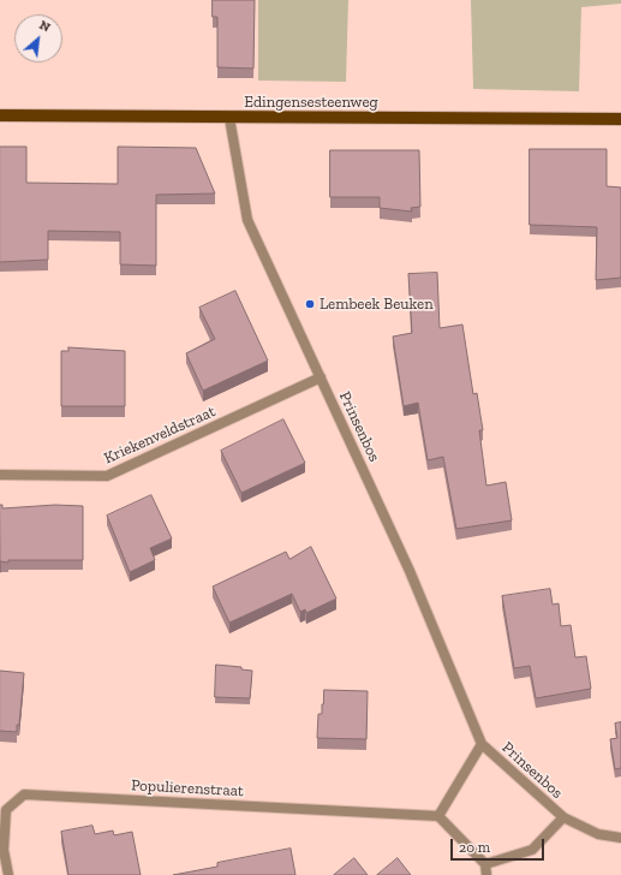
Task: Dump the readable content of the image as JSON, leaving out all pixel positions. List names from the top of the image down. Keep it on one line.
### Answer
{"streets":{"main road":["Edingensesteenweg"],"street":["Prinsenbos","Kriekenveldstraat","Populierenstraat"]},"crossings":[["Edingensesteenweg","Prinsenbos"],["Prinsenbos","Kriekenveldstraat"],["Prinsenbos","Populierenstraat"]],"places":["Lembeek Beuken"],"scale_bar":"20 m","north":"top right"}
